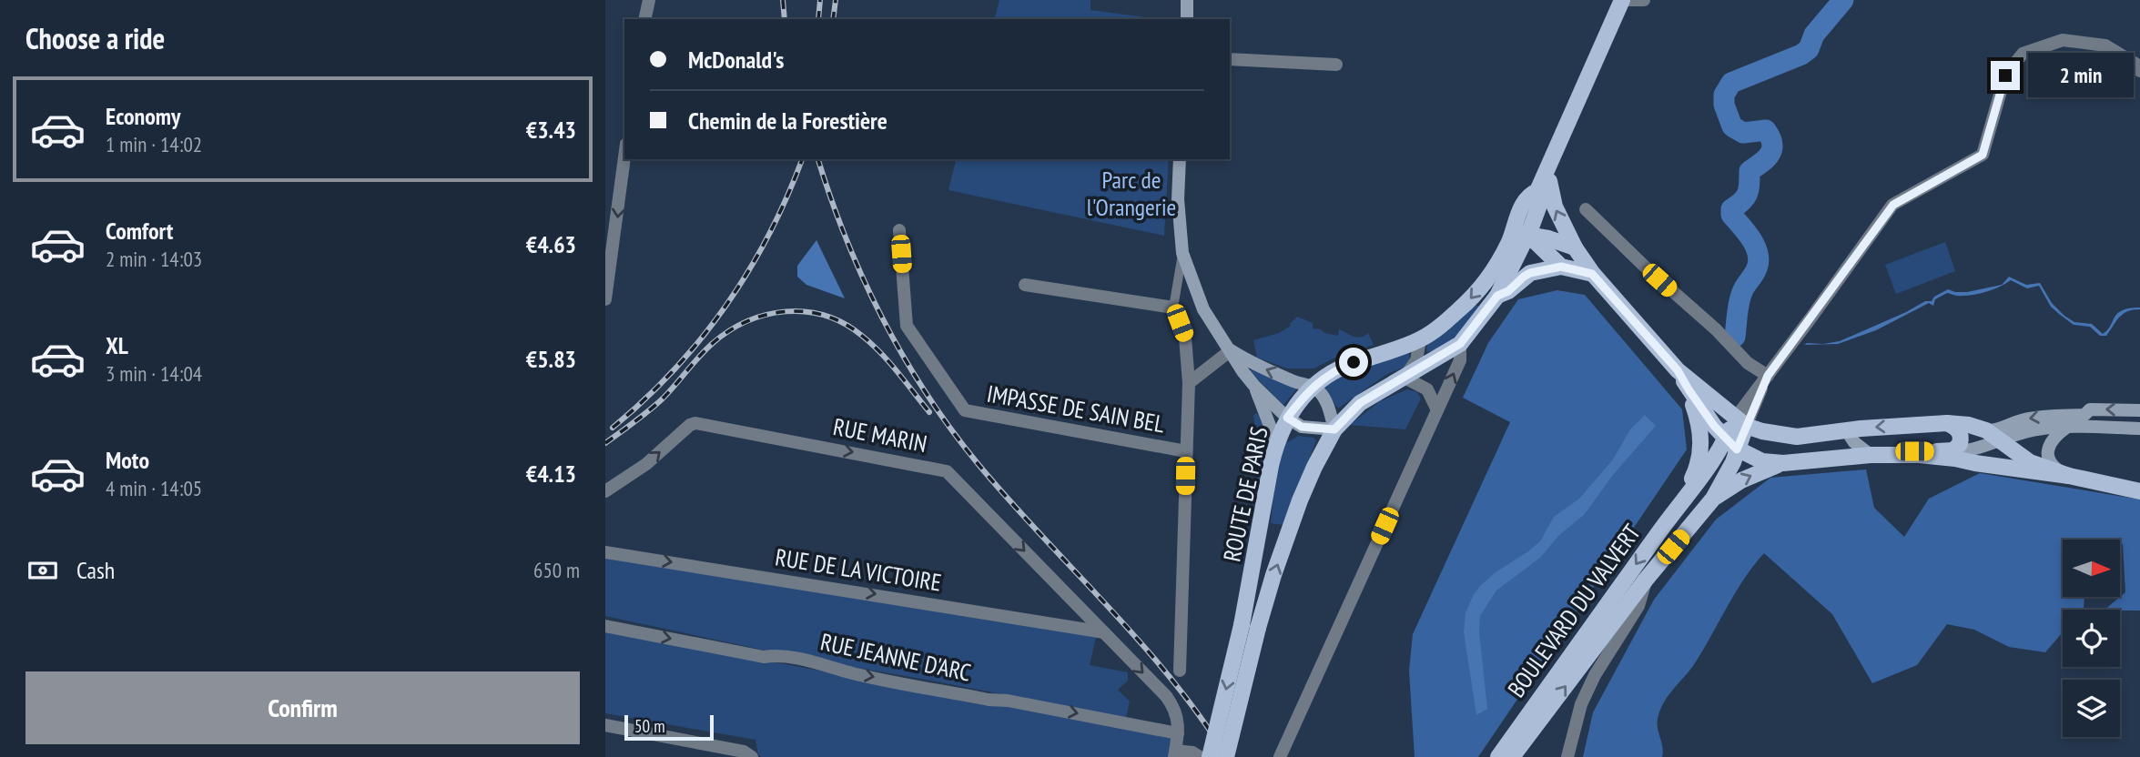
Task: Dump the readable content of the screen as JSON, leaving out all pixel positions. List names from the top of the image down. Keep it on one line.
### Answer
{"streets":{"main road":["ROUTE DE PARIS","BOULEVARD DU VALVERT"],"street":["IMPASSE DE SAIN BEL","RUE MARIN","RUE DE LA VICTOIRE","RUE JEANNE D'ARC"]},"crossings":[["RUE MARIN","RUE DE LA VICTOIRE"],["RUE MARIN","RUE JEANNE D'ARC"]],"one_way":["RUE MARIN","RUE DE LA VICTOIRE","RUE JEANNE D'ARC"],"parks":["Parc de l'Orangerie"],"scale_bar":"50 m","north":"right","page":{"heading":"Choose a ride","banner":["McDonald's","Chemin de la Forestière"],"bubble":"2 min","list":[{"name":"Economy","note":"1 min · 14:02","value":"€3.43"},{"name":"Comfort","note":"2 min · 14:03","value":"€4.63"},{"name":"XL","note":"3 min · 14:04","value":"€5.83"},{"name":"Moto","note":"4 min · 14:05","value":"€4.13"}],"pay":["Cash","650 m"],"buttons":"Confirm","scale":"50 m"}}
